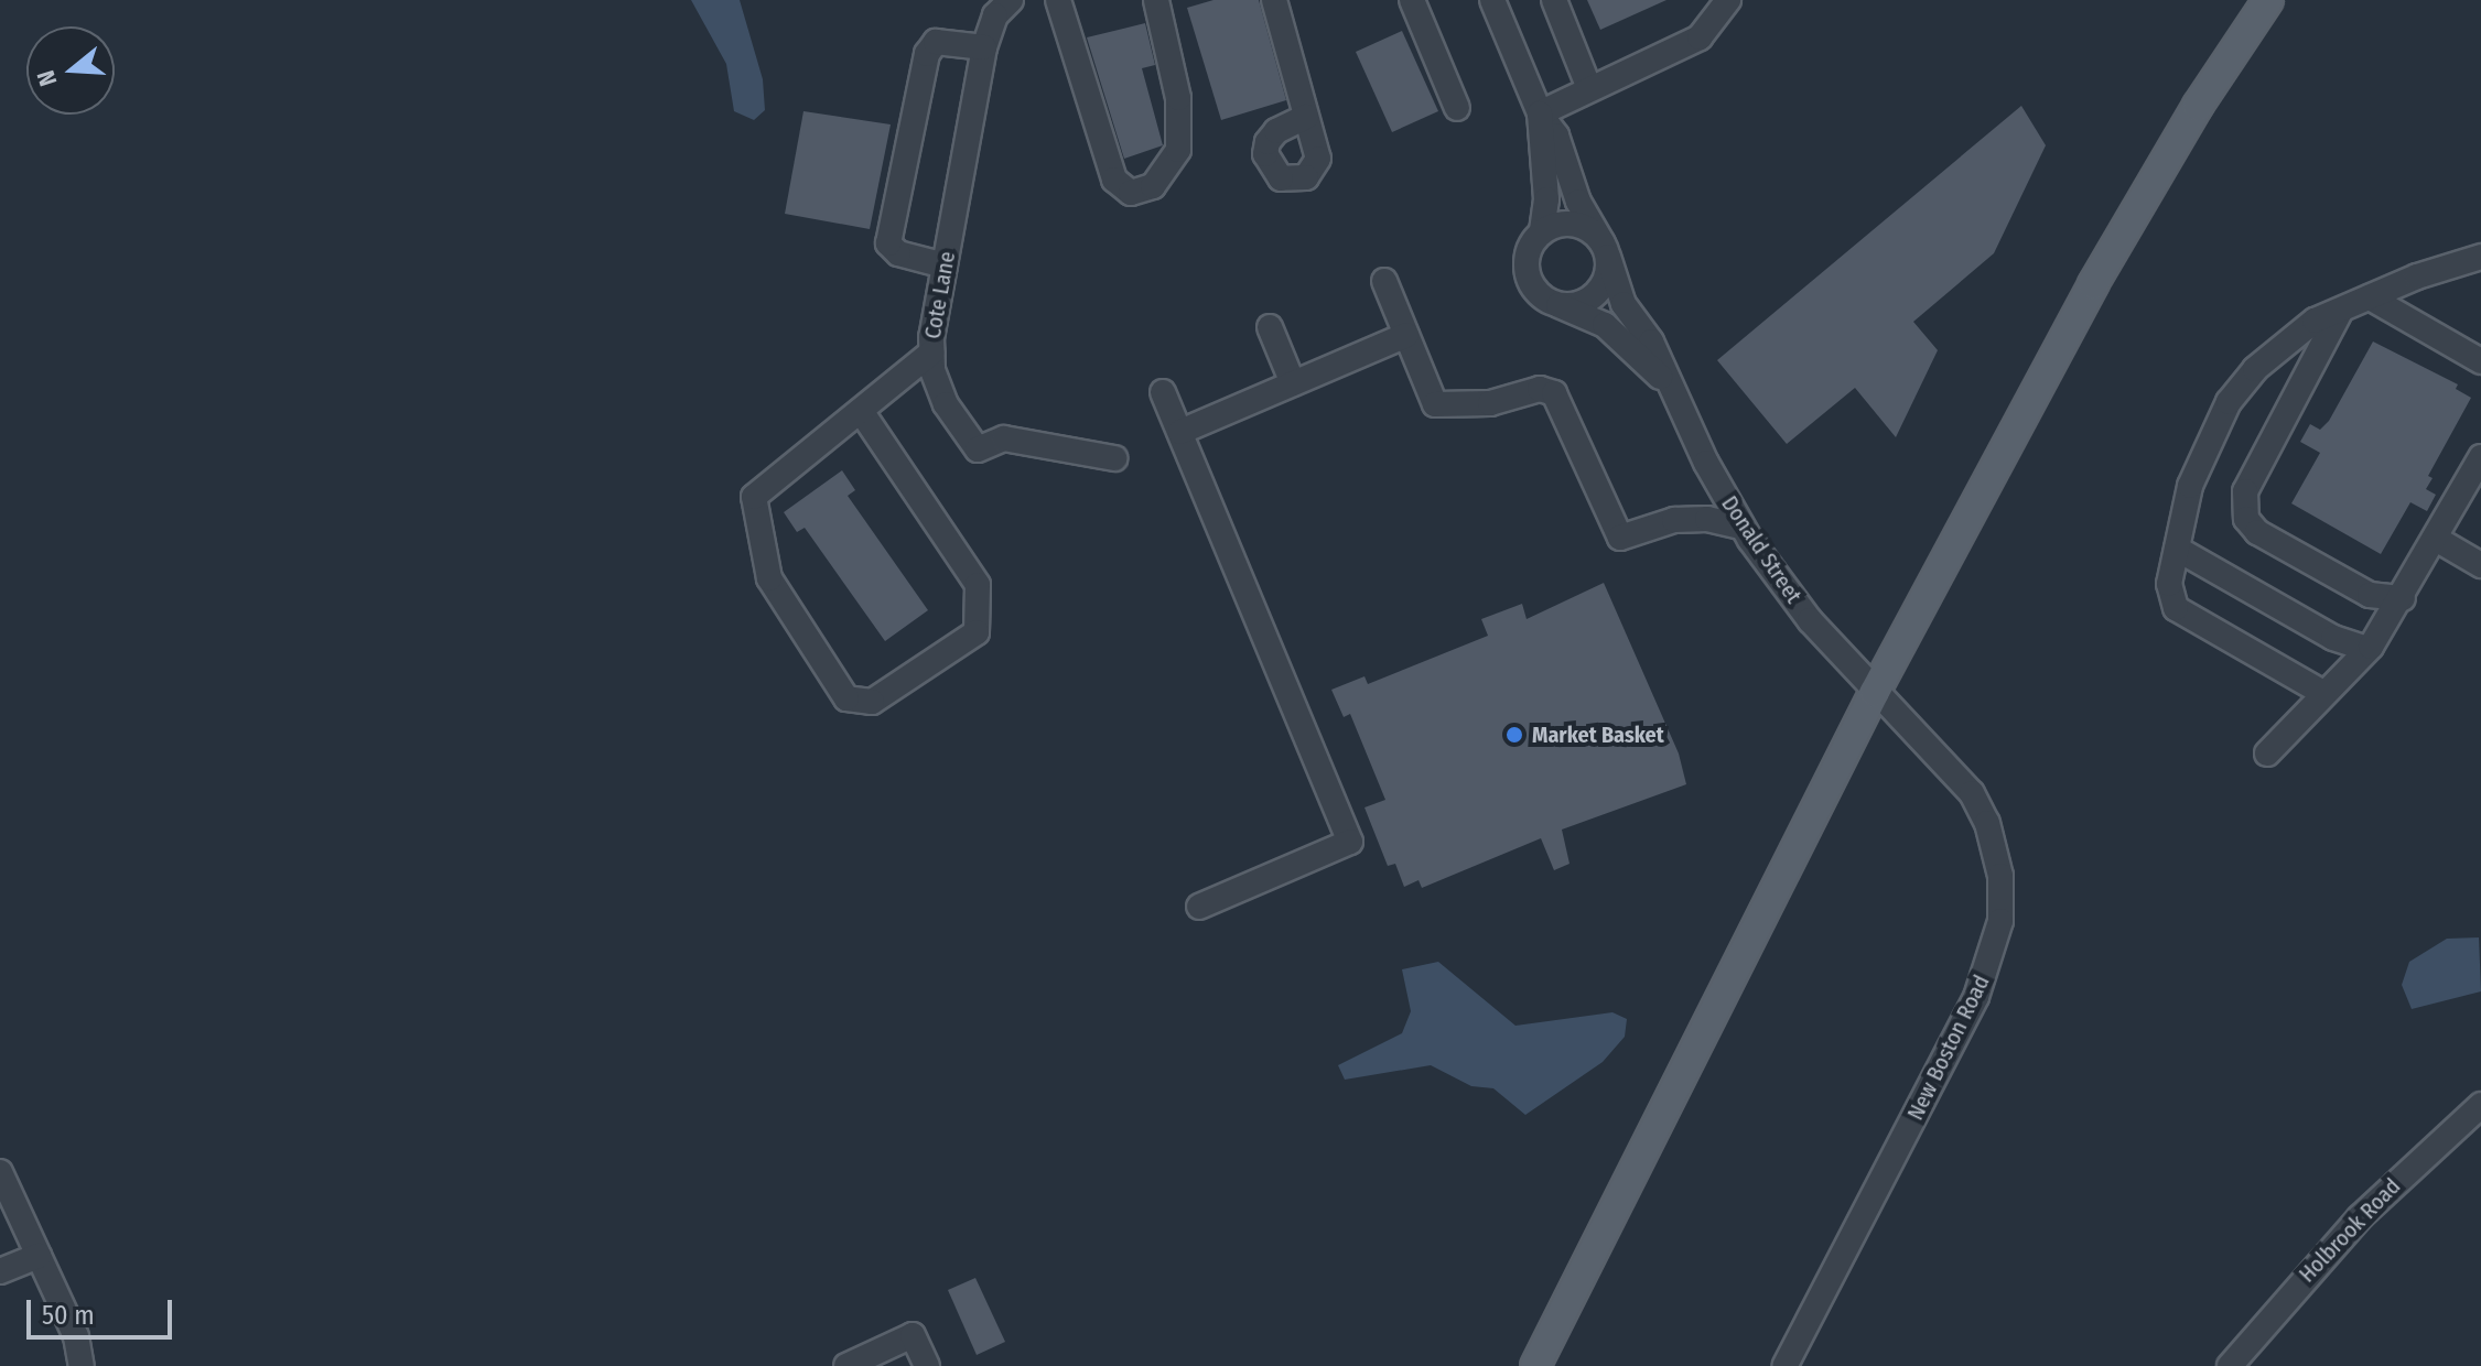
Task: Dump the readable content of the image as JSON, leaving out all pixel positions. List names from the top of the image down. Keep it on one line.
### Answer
{"streets":{"street":["Cote Lane","Donald Street","New Boston Road","Holbrook Road"]},"crossings":[["Donald Street","New Boston Road"]],"places":["Market Basket"],"scale_bar":"50 m","north":"left"}
